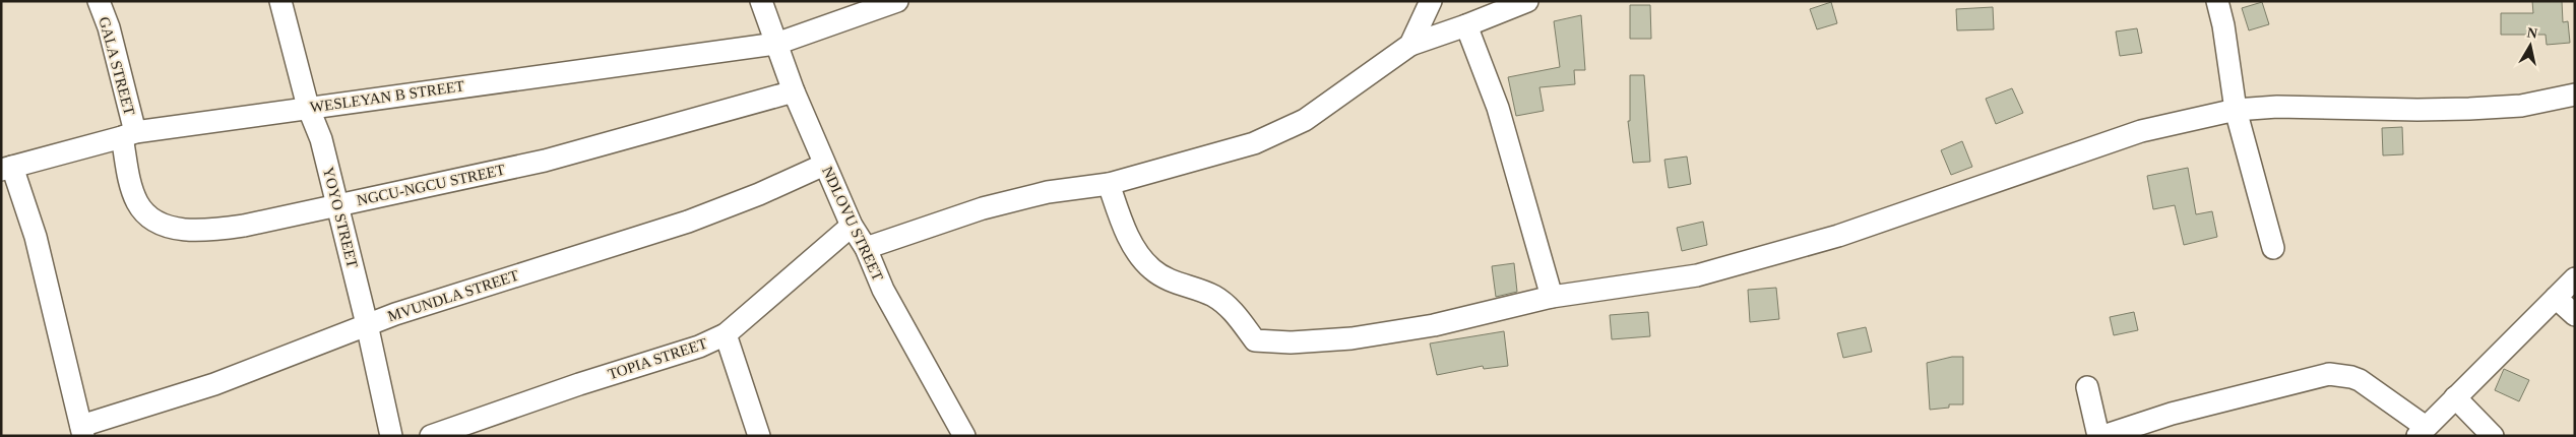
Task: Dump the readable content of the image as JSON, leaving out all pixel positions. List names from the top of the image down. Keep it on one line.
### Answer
{"streets":{"street":["GALA STREET","WESLEYAN B STREET","NGCU-NGCU STREET","YOYO STREET","NDLOVU STREET","MVUNDLA STREET","TOPIA STREET"]},"crossings":[["GALA STREET","WESLEYAN B STREET"],["GALA STREET","NGCU-NGCU STREET"],["WESLEYAN B STREET","NGCU-NGCU STREET"],["WESLEYAN B STREET","YOYO STREET"],["WESLEYAN B STREET","NDLOVU STREET"],["NGCU-NGCU STREET","YOYO STREET"],["NGCU-NGCU STREET","NDLOVU STREET"],["YOYO STREET","MVUNDLA STREET"],["NDLOVU STREET","MVUNDLA STREET"],["NDLOVU STREET","TOPIA STREET"]],"north":"top"}
